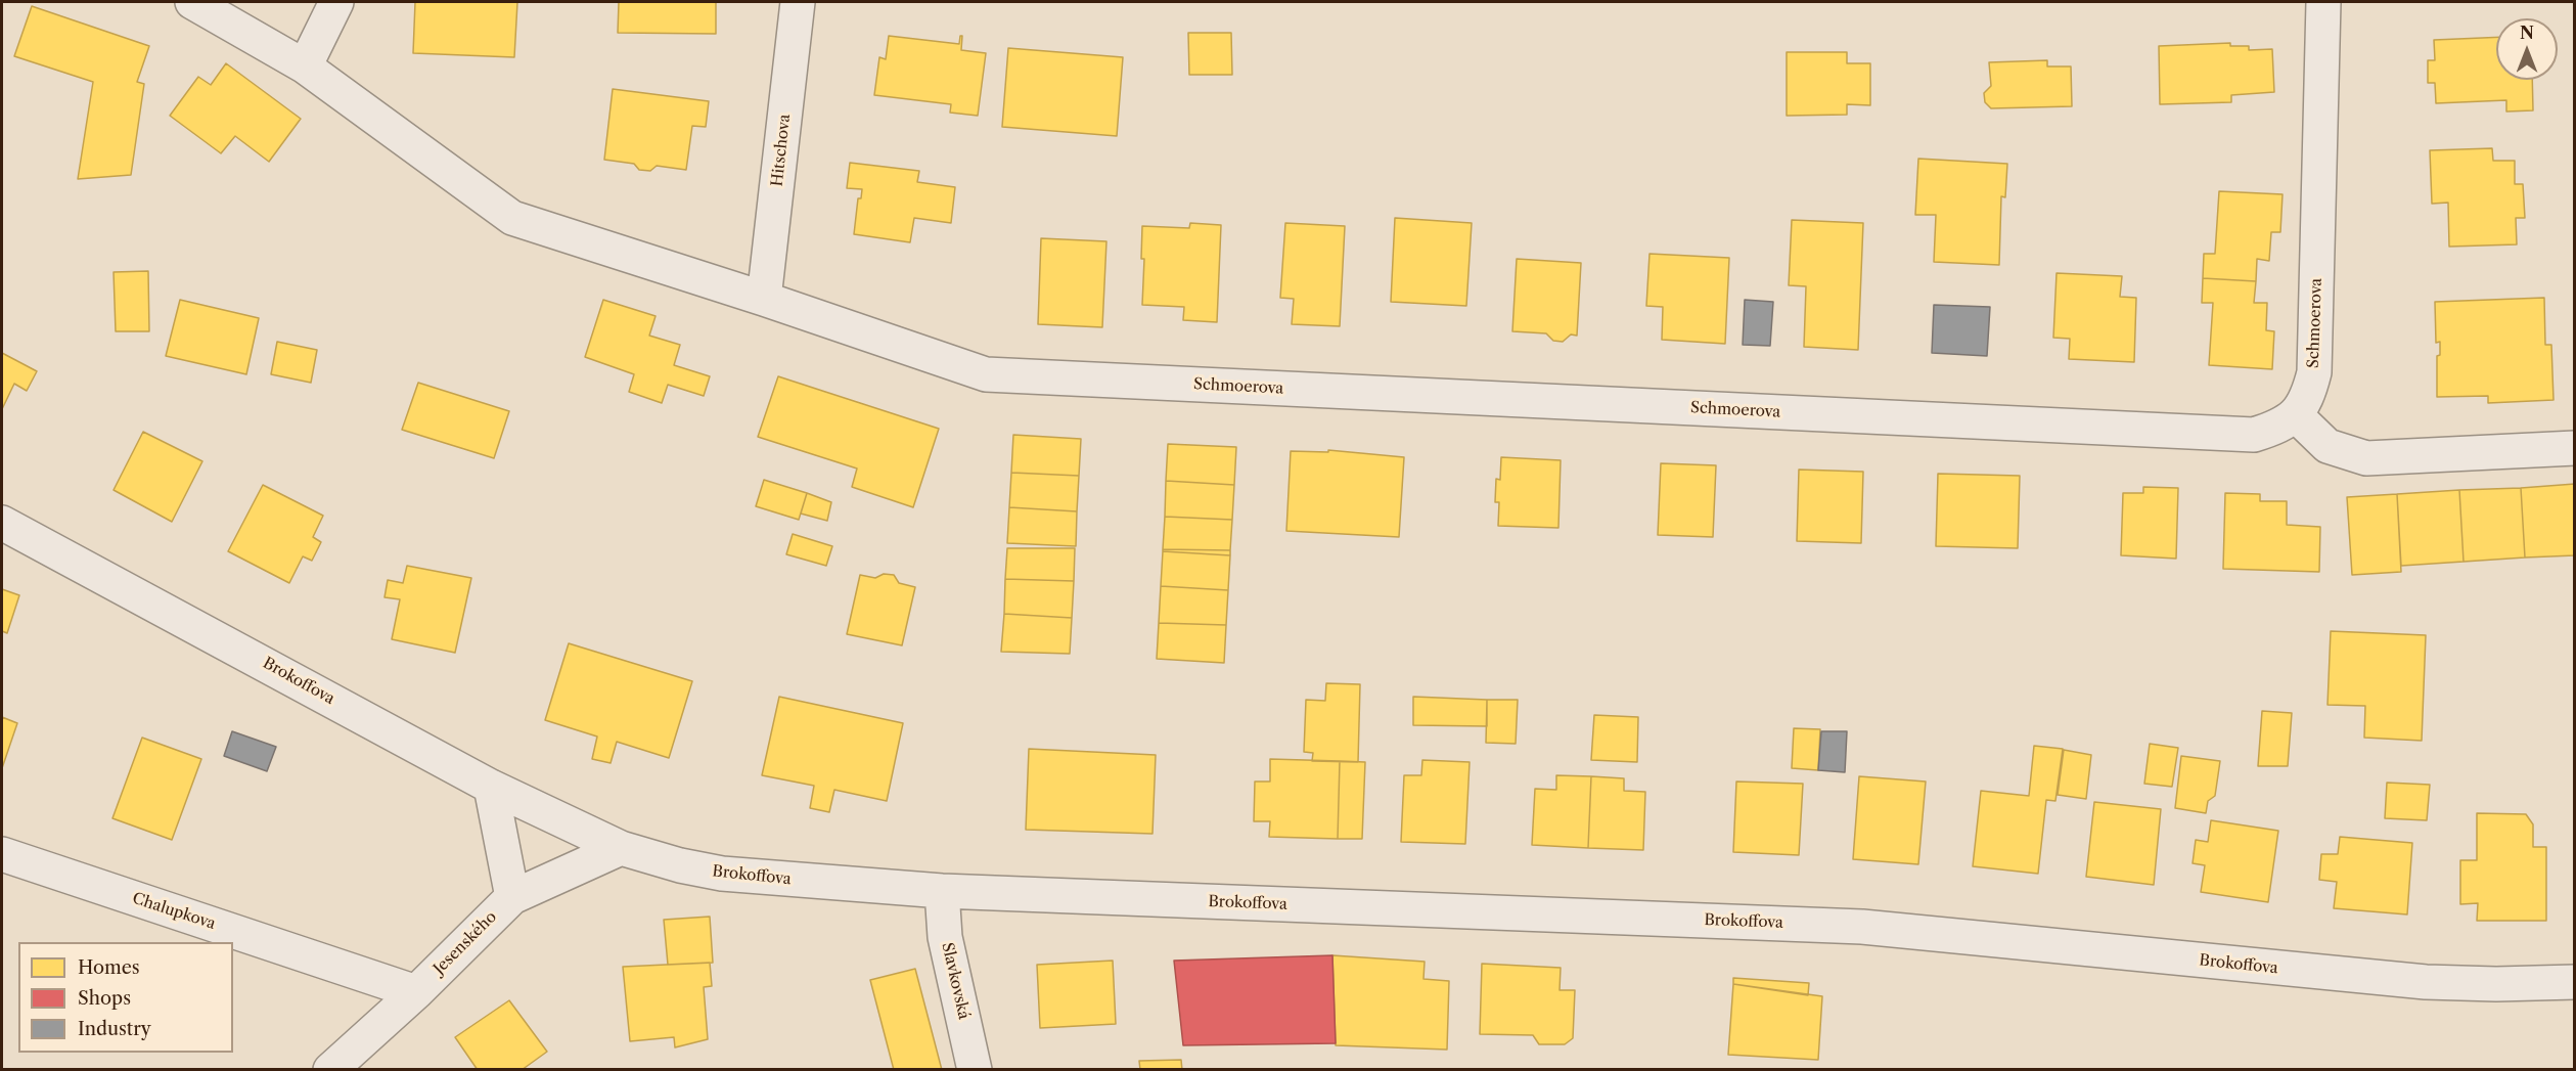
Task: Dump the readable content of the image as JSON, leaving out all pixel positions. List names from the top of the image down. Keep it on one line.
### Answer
{"streets":{"street":["Hitschova","Schmoerova","Brokoffova","Chalupkova","Jesenského","Slavkovská"]},"crossings":[["Hitschova","Schmoerova"],["Brokoffova","Jesenského"],["Brokoffova","Slavkovská"],["Chalupkova","Jesenského"]],"legend":["Homes","Shops","Industry"],"north":"top"}
